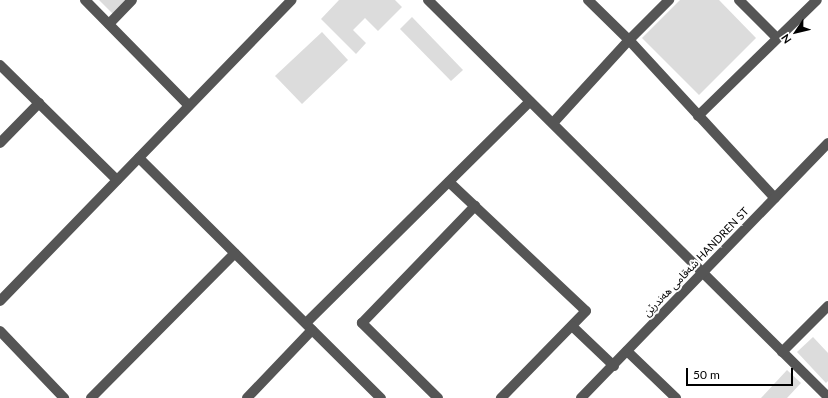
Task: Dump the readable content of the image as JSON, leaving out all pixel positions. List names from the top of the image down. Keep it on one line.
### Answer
{"streets":{"street":["شەقامی هەندرێن HANDREN ST"]},"scale_bar":"50 m","north":"bottom left"}
